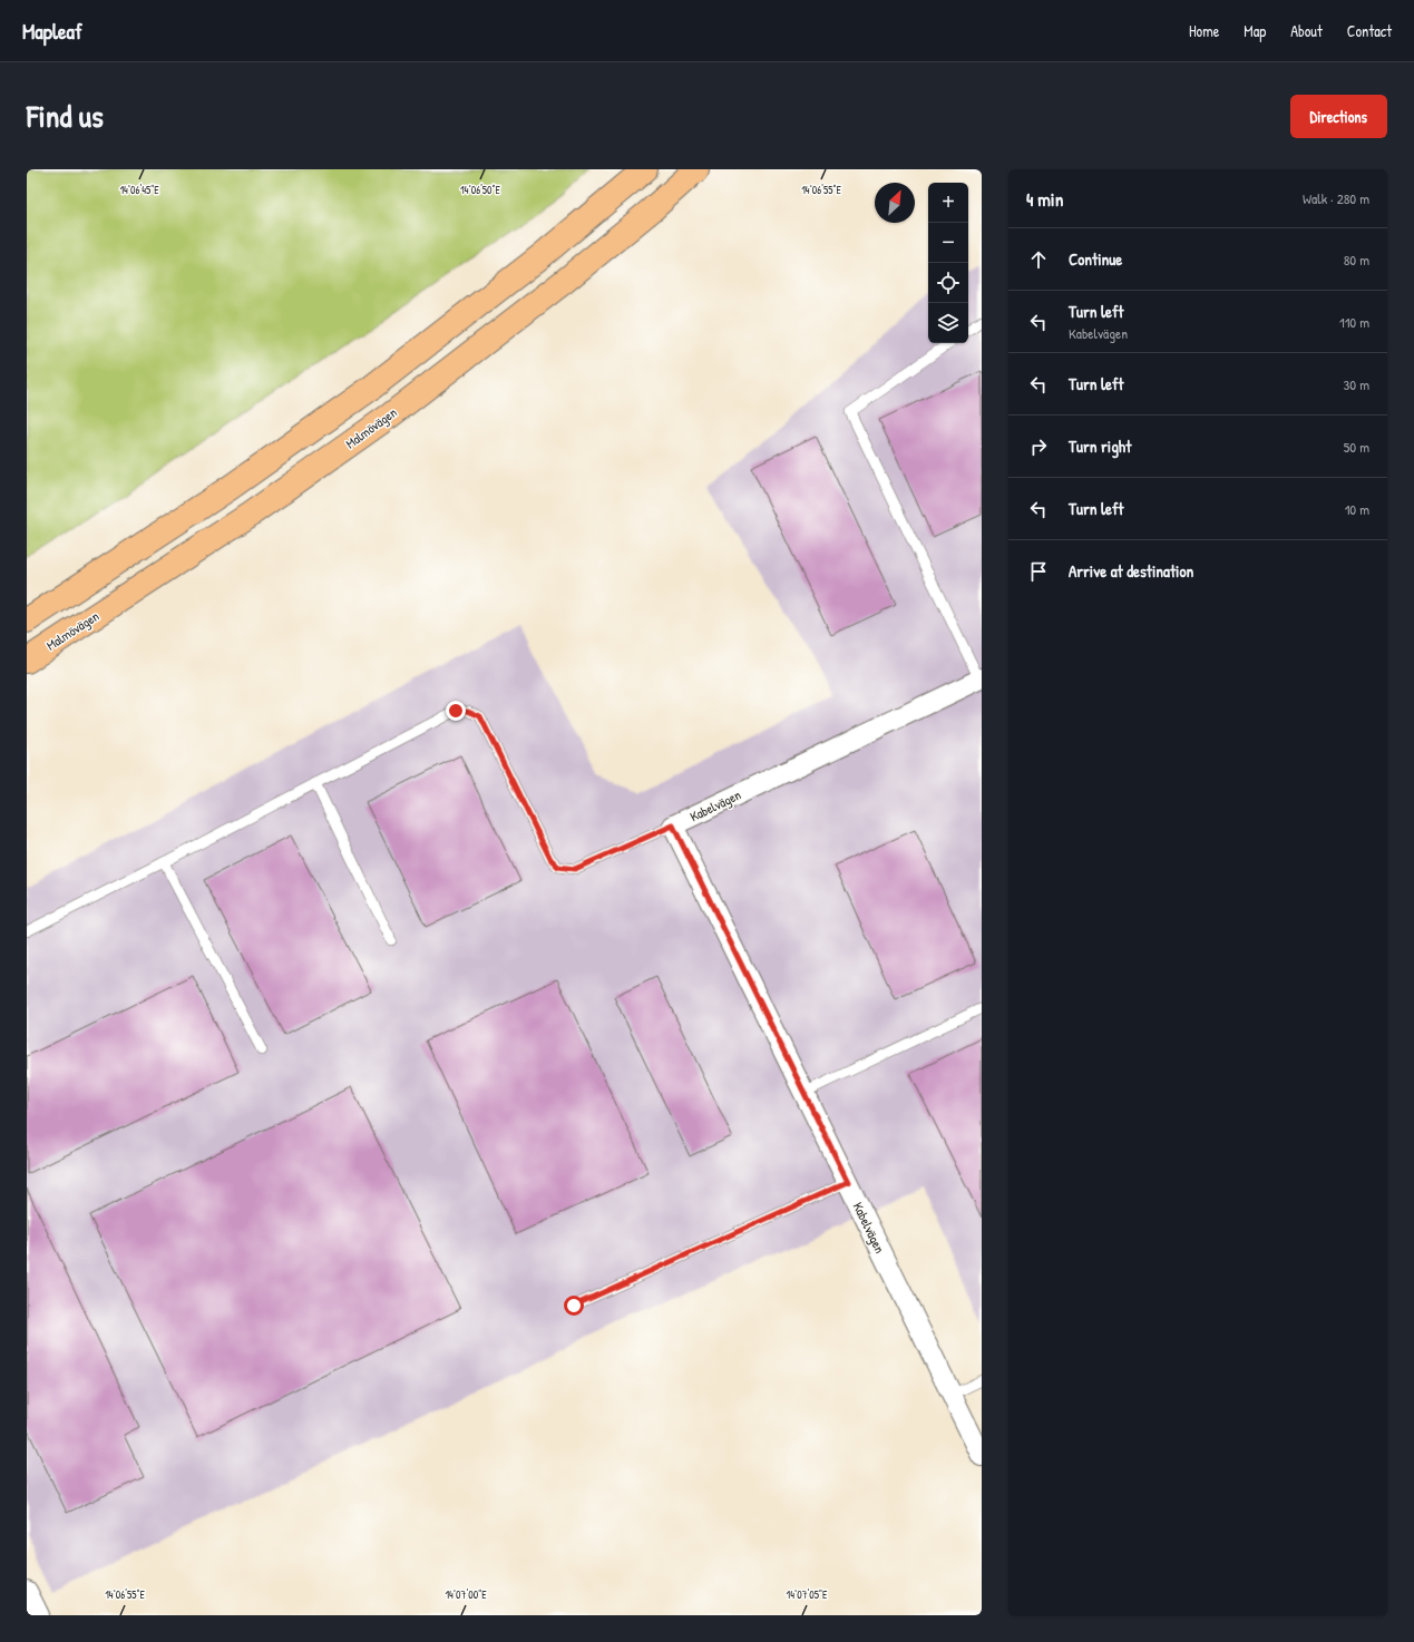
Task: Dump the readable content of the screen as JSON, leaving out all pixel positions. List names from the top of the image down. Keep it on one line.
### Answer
{"streets":{"highway":["Malmövägen"],"street":["Kabelvägen"]},"north":"top right","page":{"header":"Mapleaf","nav":["Home","Map","About","Contact"],"title":"Find us","buttons":"Directions","heading":["4 min","Walk · 280 m"],"map_buttons":["+","−"],"list":[["Continue","80 m"],["Turn left","Kabelvägen","110 m"],["Turn left","30 m"],["Turn right","50 m"],["Turn left","10 m"],"Arrive at destination"]},"coordinates":["14°06'45\"E","14°06'50\"E","14°06'55\"E","14°07'00\"E","14°07'05\"E"]}
